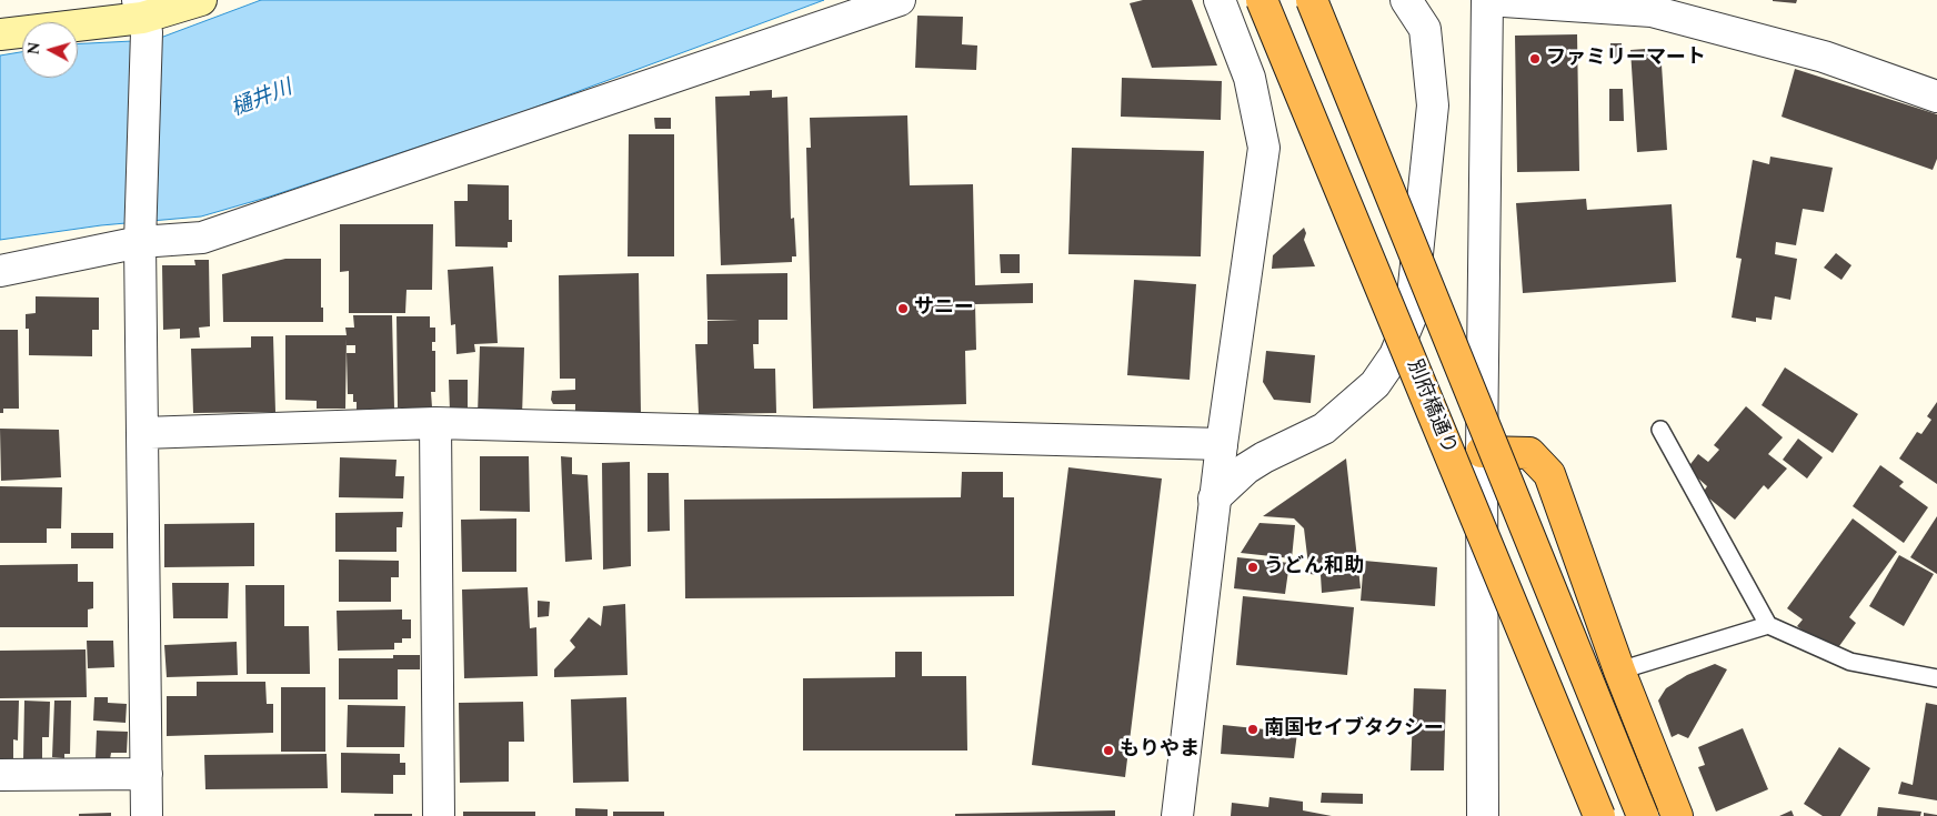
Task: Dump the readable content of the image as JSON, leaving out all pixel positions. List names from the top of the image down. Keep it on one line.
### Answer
{"streets":{"highway":["別府橋通り"]},"water":["樋井川"],"places":["ファミリーマート","サニー","うどん和助","南国セイブタクシー","もりやま"],"north":"left"}
